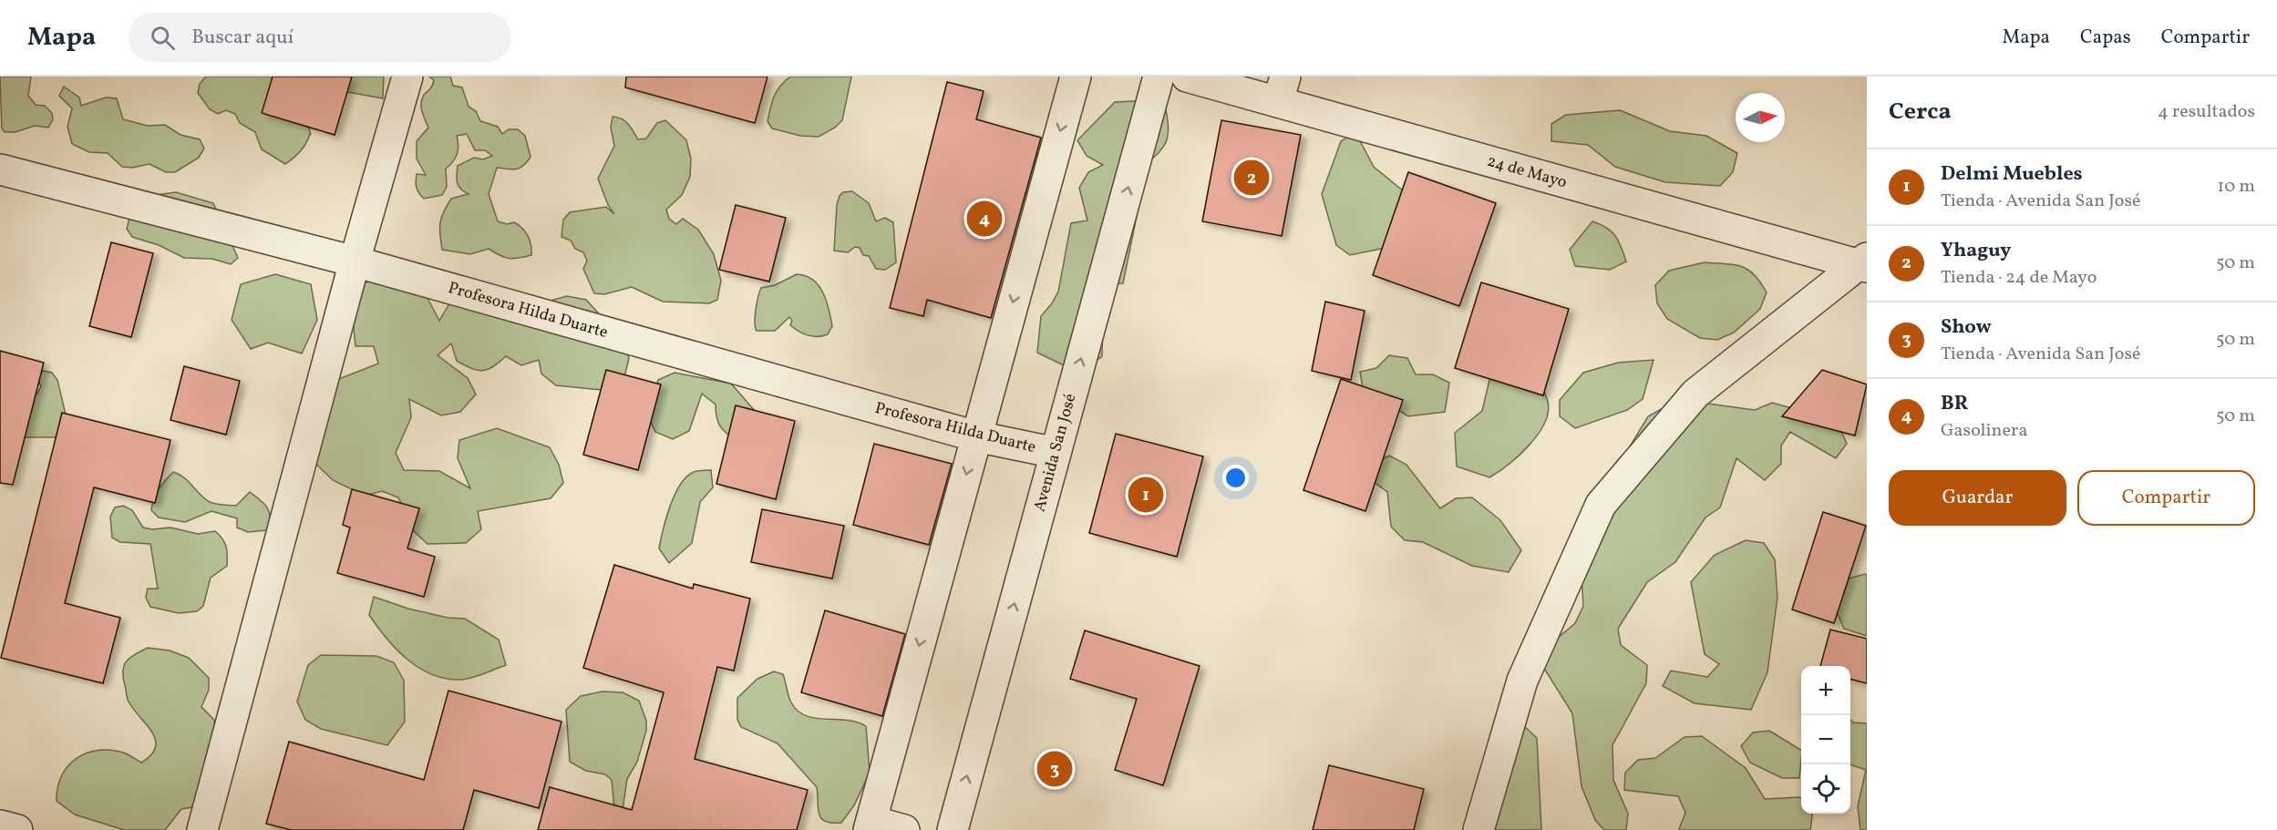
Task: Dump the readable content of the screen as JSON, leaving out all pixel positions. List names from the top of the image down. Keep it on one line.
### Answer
{"streets":{"street":["24 de Mayo","Profesora Hilda Duarte","Avenida San José"]},"crossings":[["Profesora Hilda Duarte","Avenida San José"]],"north":"right","page":{"header":"Mapa","search":"Buscar aquí","nav":["Mapa","Capas","Compartir"],"heading":["Cerca","4 resultados"],"list":[{"mark":"1","name":"Delmi Muebles","note":"Tienda · Avenida San José","value":"10 m"},{"mark":"2","name":"Yhaguy","note":"Tienda · 24 de Mayo","value":"50 m"},{"mark":"3","name":"Show","note":"Tienda · Avenida San José","value":"50 m"},{"mark":"4","name":"BR","note":"Gasolinera","value":"50 m"}],"pins":["2","4","1","3"],"buttons":["Guardar","Compartir"],"map_buttons":["+","−"]}}
